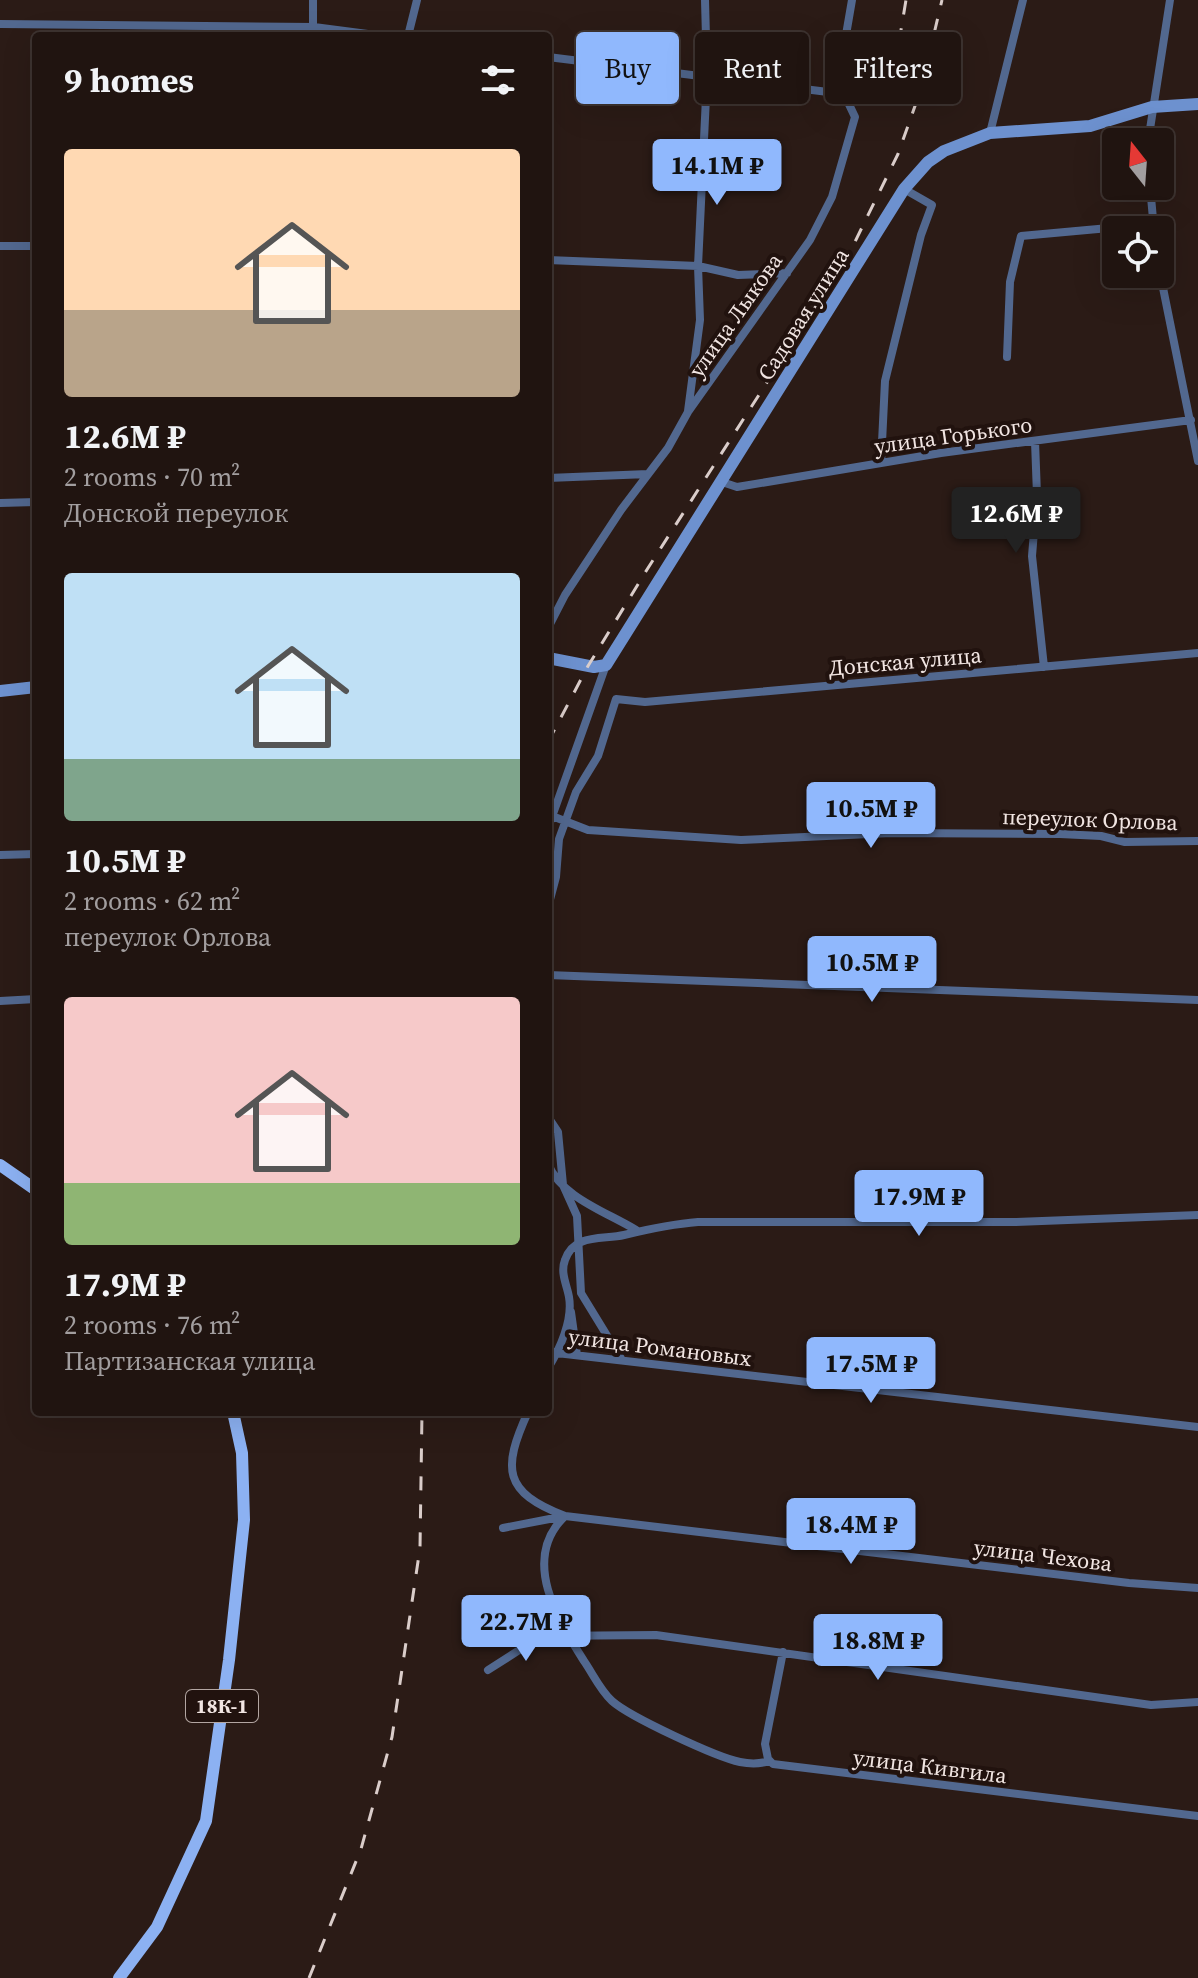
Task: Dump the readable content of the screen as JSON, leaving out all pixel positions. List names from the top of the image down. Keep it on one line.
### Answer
{"streets":{"main road":["18К-1"],"street":["Садовая улица","улица Лыкова","улица Горького","Донская улица","переулок Орлова","улица Романовых","улица Чехова","улица Кивгила"]},"crossings":[["Садовая улица","улица Горького"],["Садовая улица","переулок Орлова"],["Донская улица","переулок Орлова"],["улица Чехова","улица Кивгила"]],"north":"top","page":{"chip":["Buy","Rent","Filters"],"heading":"9 homes","list":[{"name":"12.6M ₽","note":"2 rooms · 70 m² · Донской переулок"},{"name":"10.5M ₽","note":"2 rooms · 62 m² · переулок Орлова"},{"name":"17.9M ₽","note":"2 rooms · 76 m² · Партизанская улица"}],"price":["14.1M ₽","12.6M ₽","10.5M ₽","10.5M ₽","17.9M ₽","17.5M ₽","18.4M ₽","22.7M ₽","18.8M ₽"]}}
